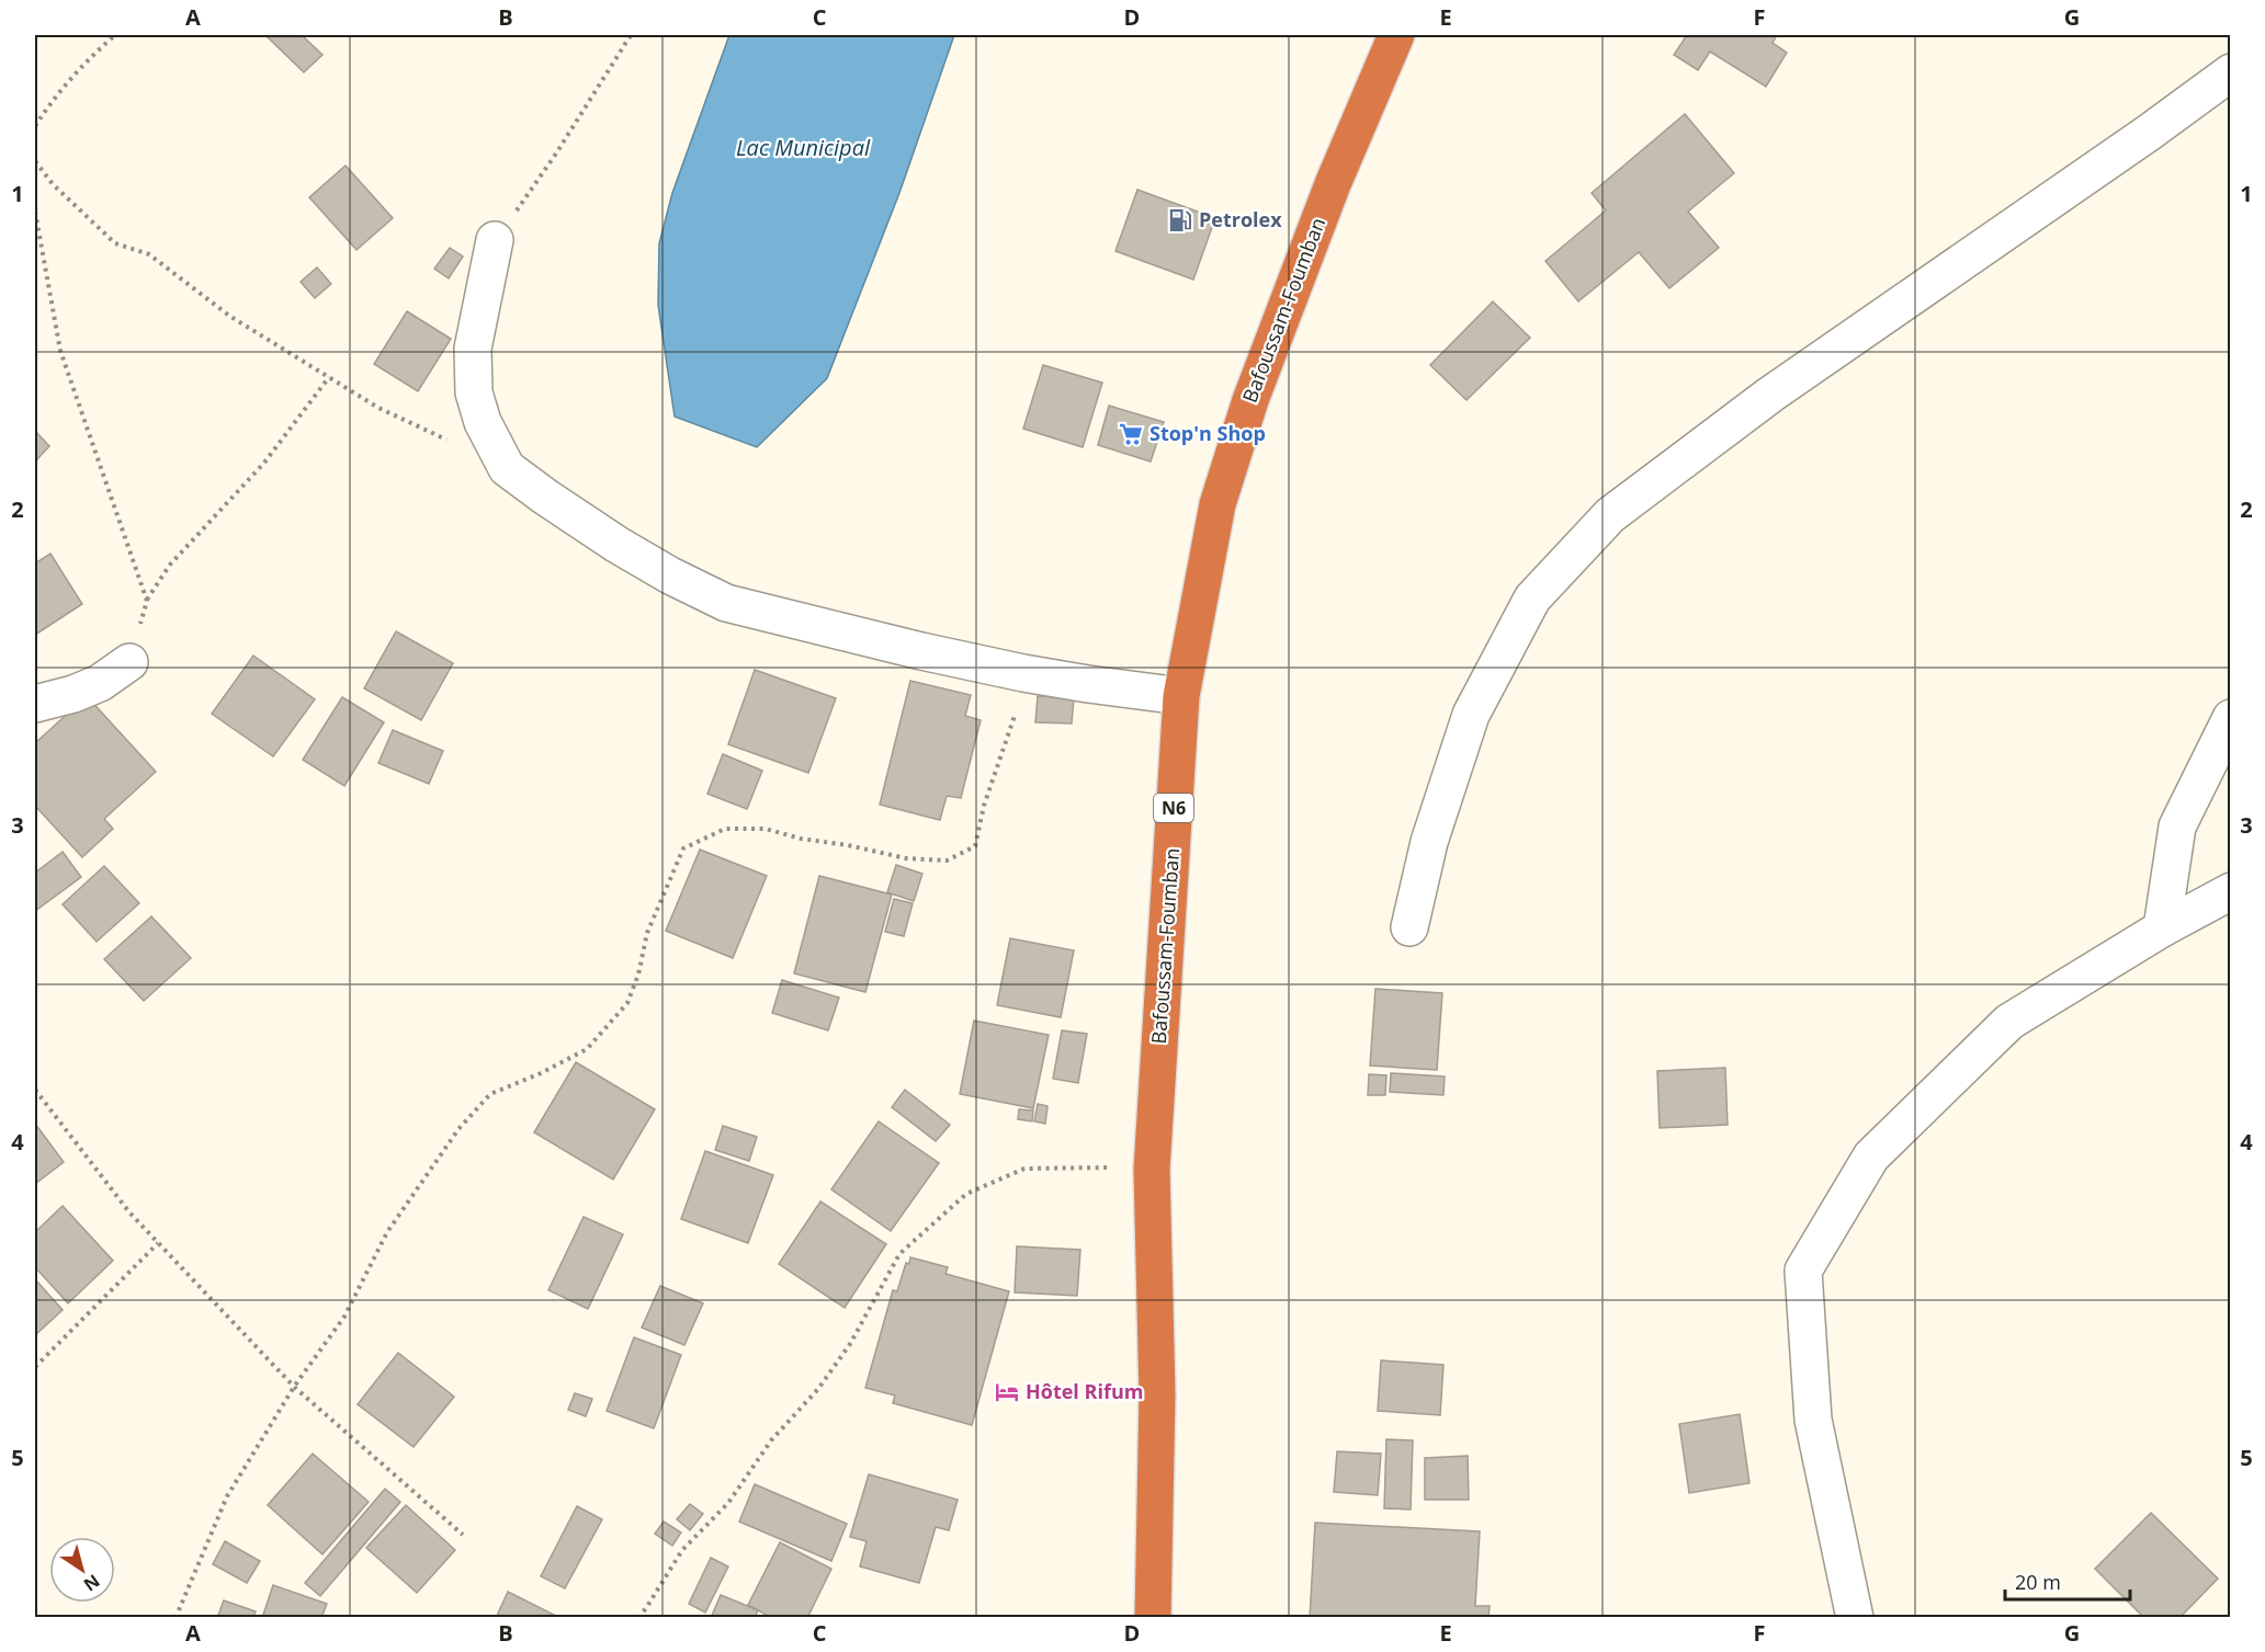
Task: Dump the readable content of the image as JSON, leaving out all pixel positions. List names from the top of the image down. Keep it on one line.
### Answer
{"streets":{"highway":["Bafoussam-Foumban","N6"]},"water":["Lac Municipal"],"places":{"fuel station":["Petrolex"],"supermarket":["Stop'n Shop"],"hotel":["Hôtel Rifum"]},"scale_bar":"20 m","north":"bottom right","grid":{"columns":["A","B","C","D","E","F","G"],"rows":["1","2","3","4","5"]}}
